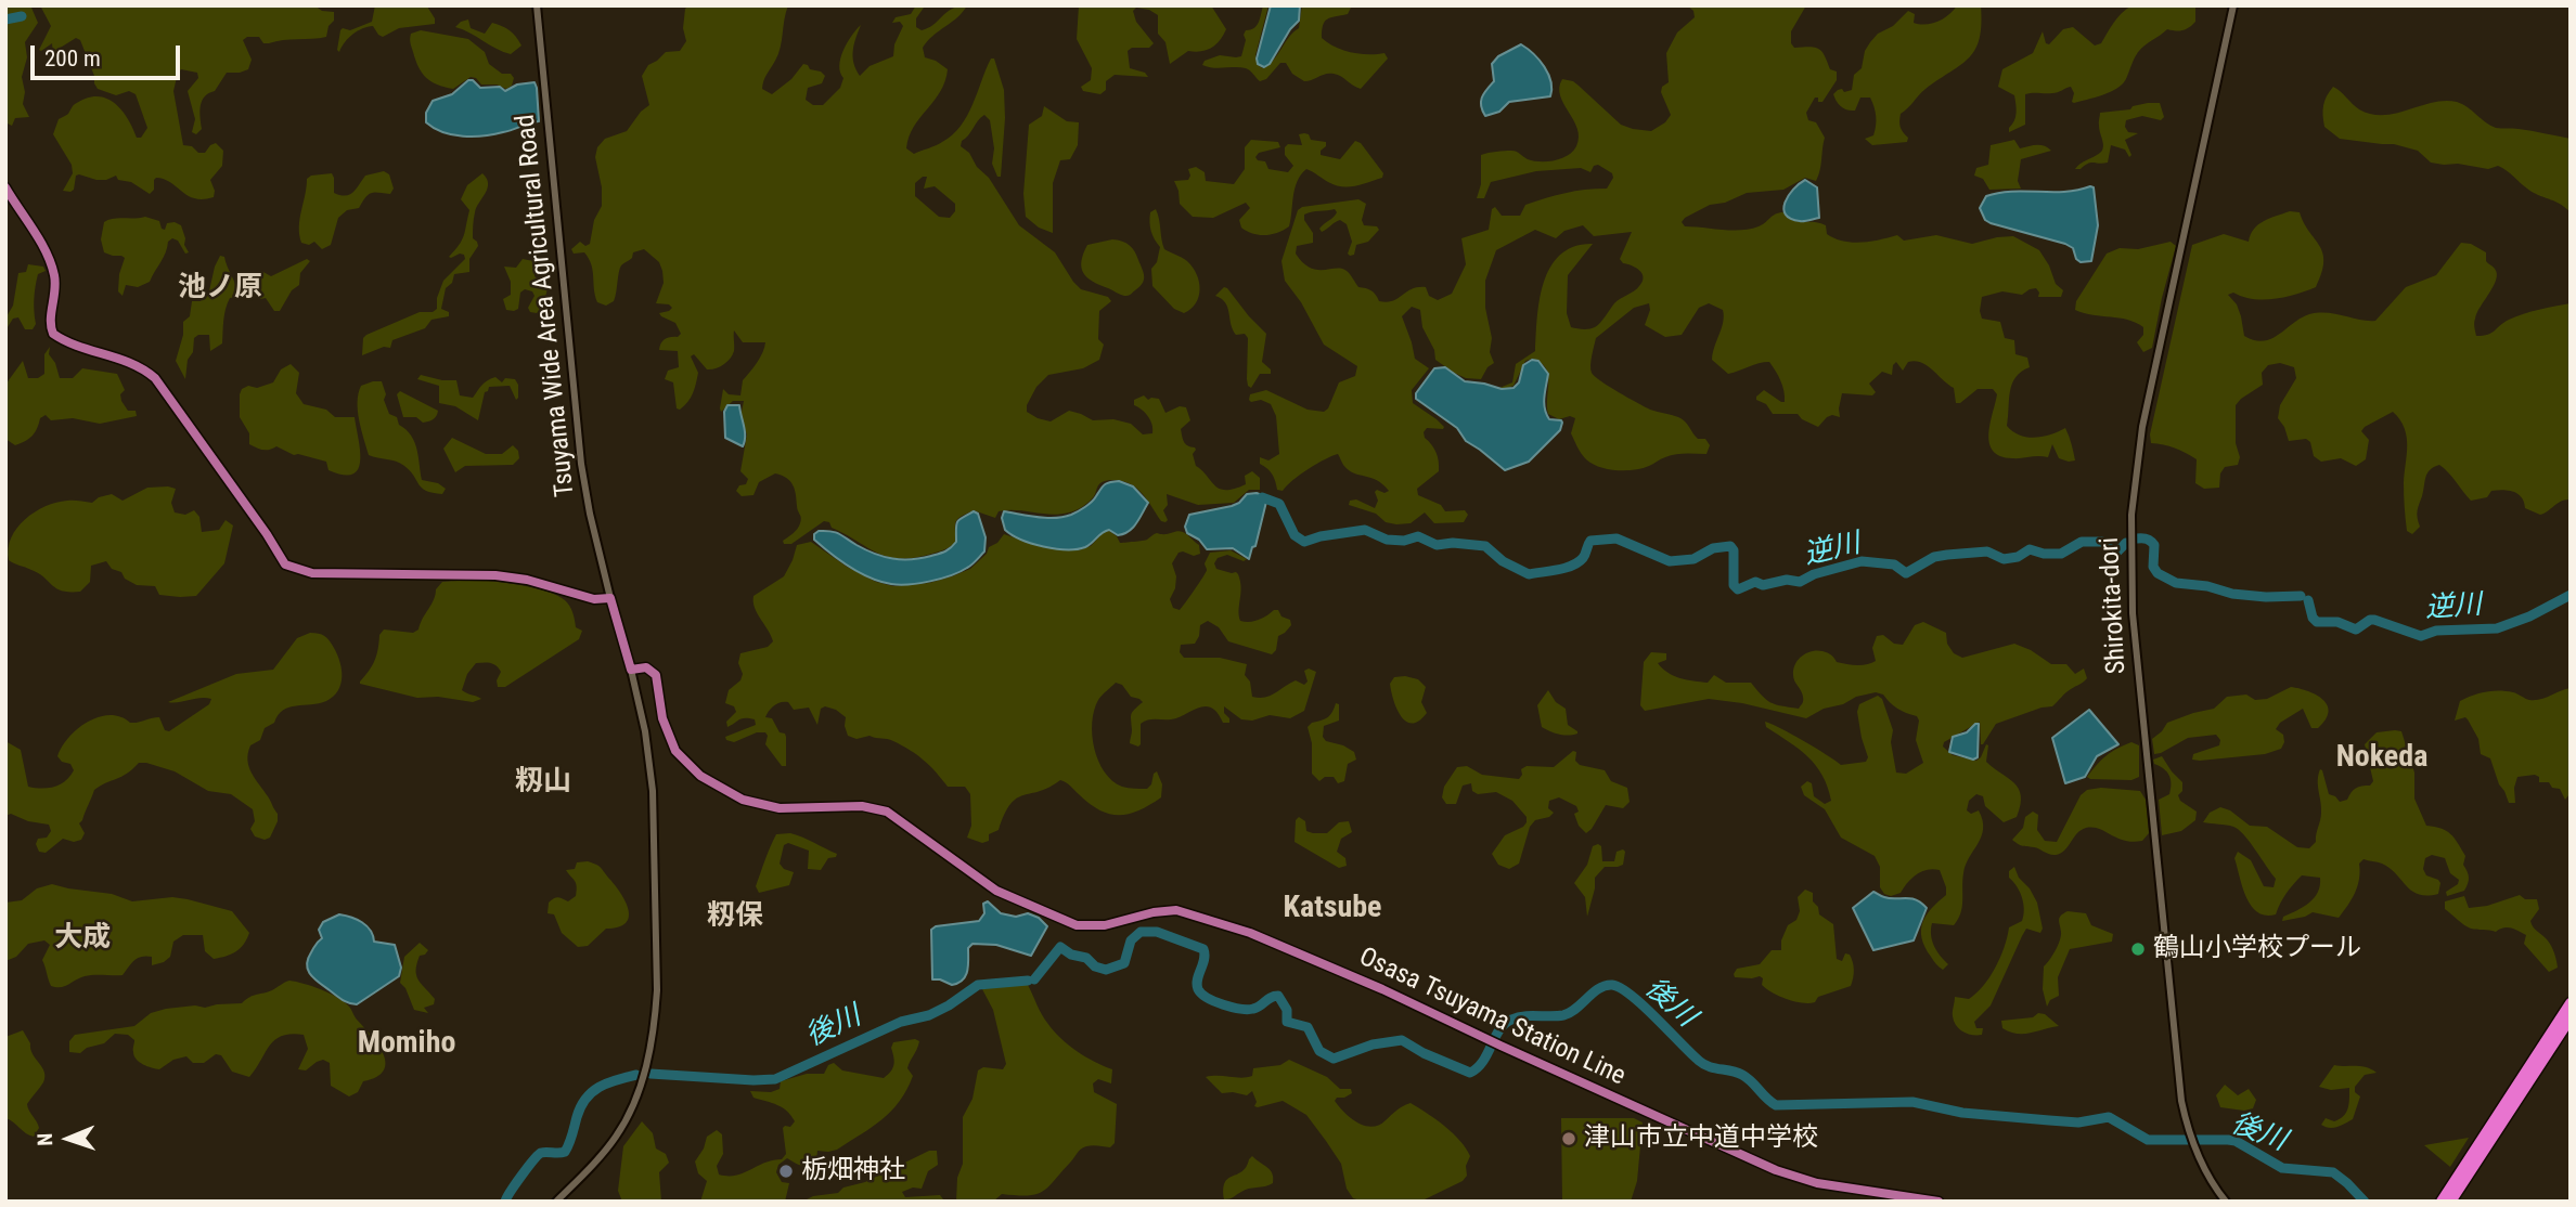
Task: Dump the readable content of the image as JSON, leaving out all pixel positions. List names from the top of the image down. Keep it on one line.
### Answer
{"streets":{"main road":["Osasa Tsuyama Station Line"],"street":["Tsuyama Wide Area Agricultural Road","Shirokita-dori"]},"districts":["池ノ原","Nokeda","籾山","Katsube","籾保","大成","Momiho"],"water":["逆川","後川"],"places":["鶴山小学校プール","津山市立中道中学校","栃畑神社"],"scale_bar":"200 m","north":"left"}
